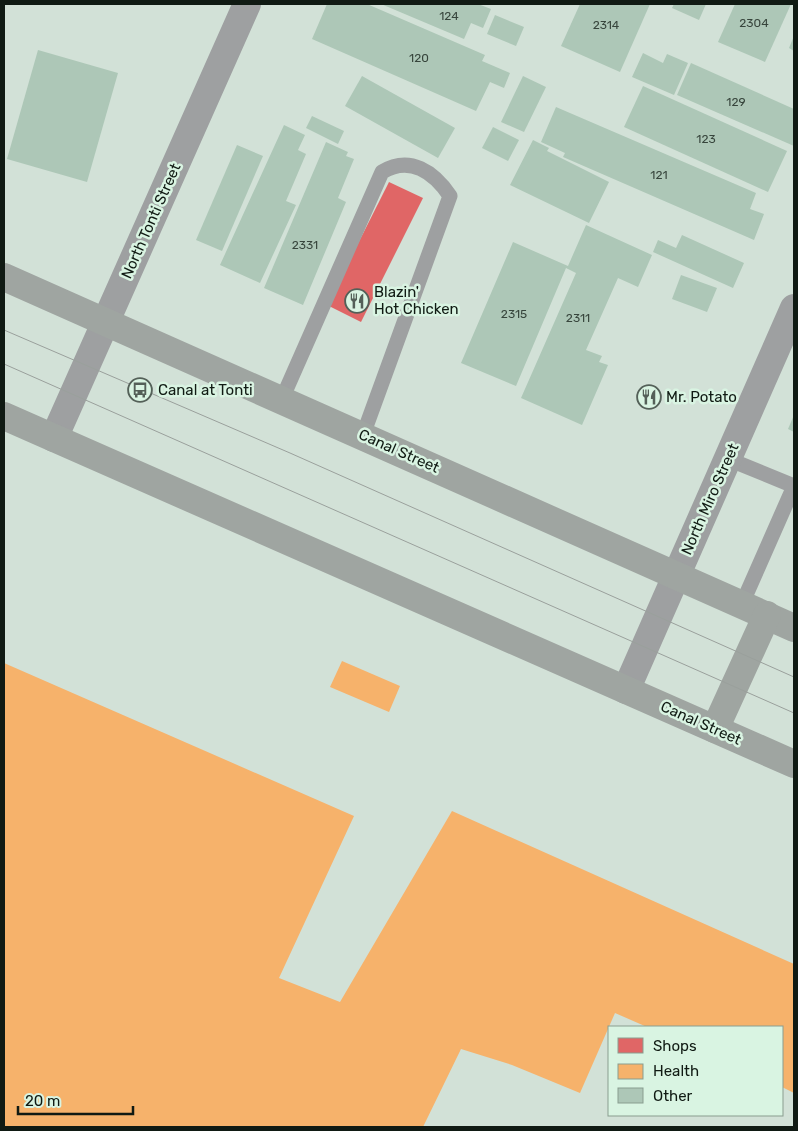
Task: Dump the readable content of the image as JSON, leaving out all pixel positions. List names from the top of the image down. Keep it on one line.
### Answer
{"streets":{"main road":["Canal Street"],"street":["North Tonti Street","North Miro Street"]},"crossings":[["North Tonti Street","Canal Street"],["Canal Street","North Miro Street"]],"places":{"restaurant":["Blazin' Hot Chicken","Mr. Potato"],"bus stop":["Canal at Tonti"]},"house_numbers":["124","2304","2314","120","129","123","121","2331","2315","2311"],"legend":["Shops","Health","Other"],"scale_bar":"20 m"}
